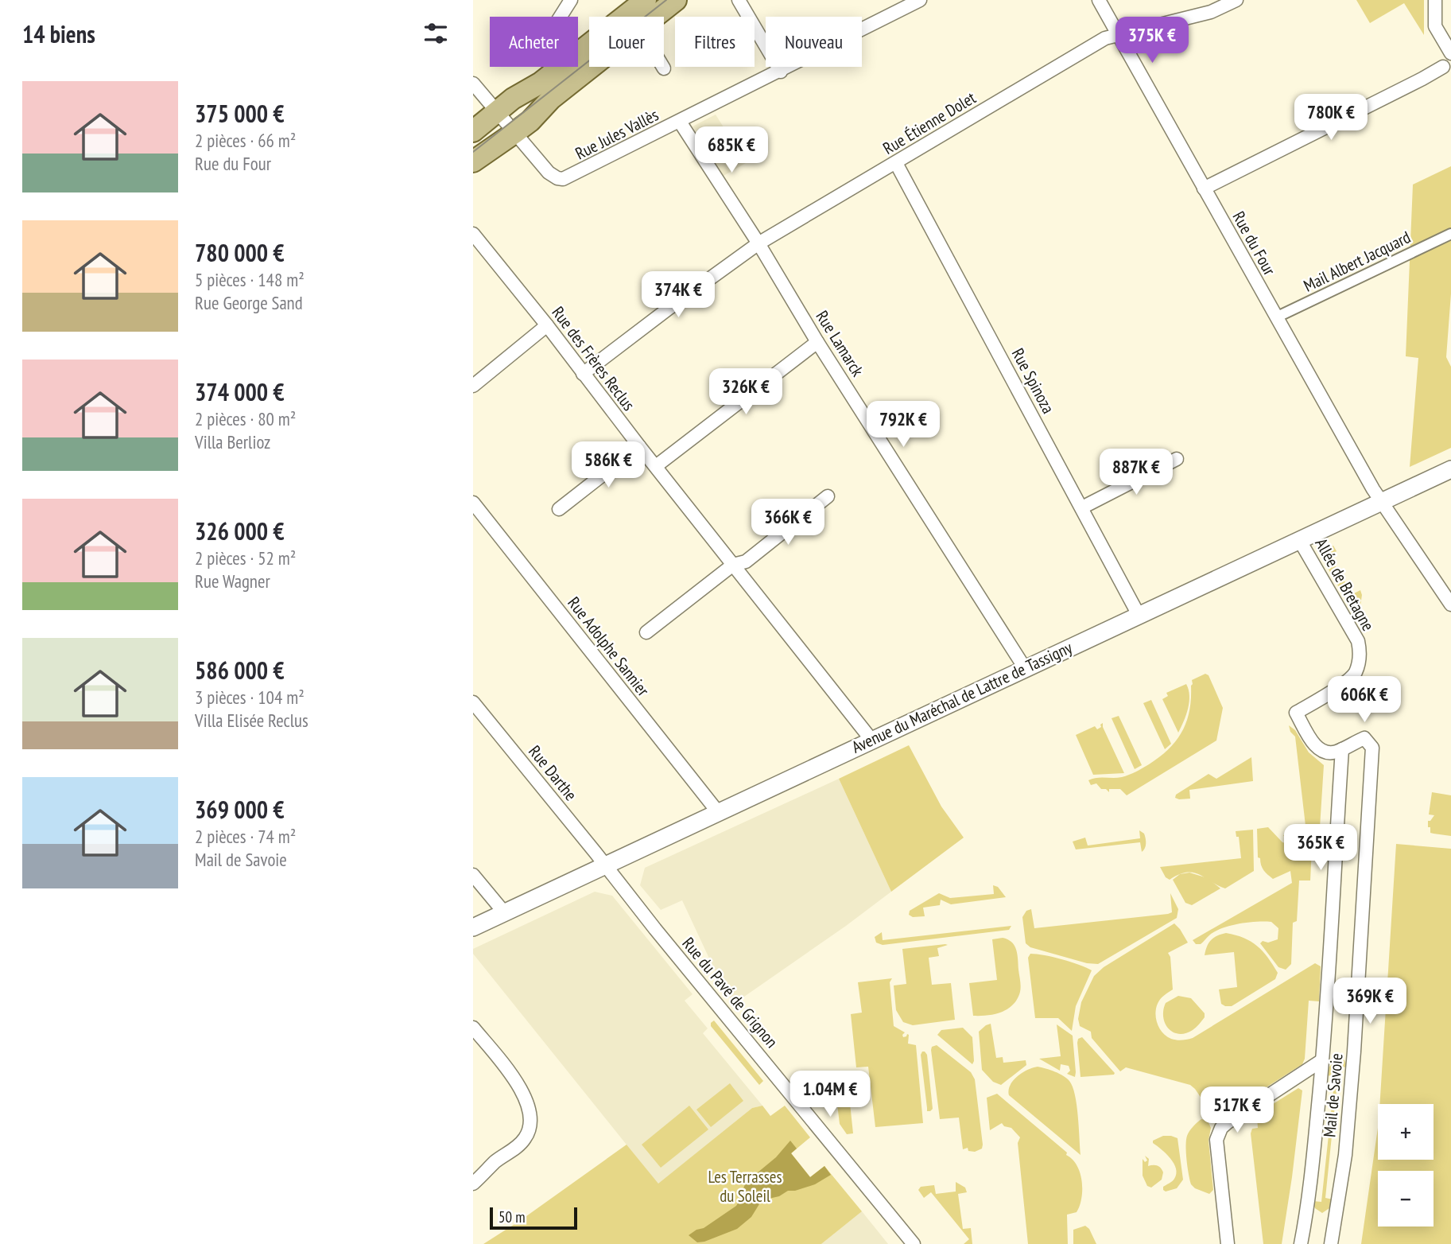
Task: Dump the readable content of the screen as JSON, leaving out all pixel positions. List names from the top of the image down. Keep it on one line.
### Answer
{"streets":{"street":["Rue Étienne Dolet","Rue Jules Vallès","Rue du Four","Mail Albert Jacquard","Rue Lamarck","Rue des Frères Reclus","Rue Spinoza","Allée de Bretagne","Rue Adolphe Sannier","Avenue du Maréchal de Lattre de Tassigny","Rue Darthe","Rue du Pavé de Grignon","Mail de Savoie"]},"crossings":[["Rue Étienne Dolet","Rue du Four"],["Rue Étienne Dolet","Rue Lamarck"],["Rue Étienne Dolet","Rue des Frères Reclus"],["Rue Étienne Dolet","Rue Spinoza"],["Rue Jules Vallès","Rue Lamarck"],["Rue du Four","Mail Albert Jacquard"],["Rue du Four","Avenue du Maréchal de Lattre de Tassigny"],["Rue Lamarck","Avenue du Maréchal de Lattre de Tassigny"],["Rue des Frères Reclus","Avenue du Maréchal de Lattre de Tassigny"],["Rue Spinoza","Avenue du Maréchal de Lattre de Tassigny"],["Allée de Bretagne","Avenue du Maréchal de Lattre de Tassigny"],["Allée de Bretagne","Mail de Savoie"],["Rue Adolphe Sannier","Avenue du Maréchal de Lattre de Tassigny"],["Avenue du Maréchal de Lattre de Tassigny","Rue Darthe"],["Avenue du Maréchal de Lattre de Tassigny","Rue du Pavé de Grignon"],["Rue Darthe","Rue du Pavé de Grignon"]],"parks":["Les Terrasses du Soleil"],"scale_bar":"50 m","page":{"heading":"14 biens","price":["375K €","780K €","685K €","374K €","326K €","792K €","586K €","887K €","366K €","606K €","365K €","369K €","1.04M €","517K €"],"chip":["Acheter","Louer","Filtres","Nouveau"],"list":[{"name":"375 000 €","note":"2 pièces · 66 m² · Rue du Four"},{"name":"780 000 €","note":"5 pièces · 148 m² · Rue George Sand"},{"name":"374 000 €","note":"2 pièces · 80 m² · Villa Berlioz"},{"name":"326 000 €","note":"2 pièces · 52 m² · Rue Wagner"},{"name":"586 000 €","note":"3 pièces · 104 m² · Villa Elisée Reclus"},{"name":"369 000 €","note":"2 pièces · 74 m² · Mail de Savoie"}],"map_buttons":["+","−"],"scale":"50 m"}}
